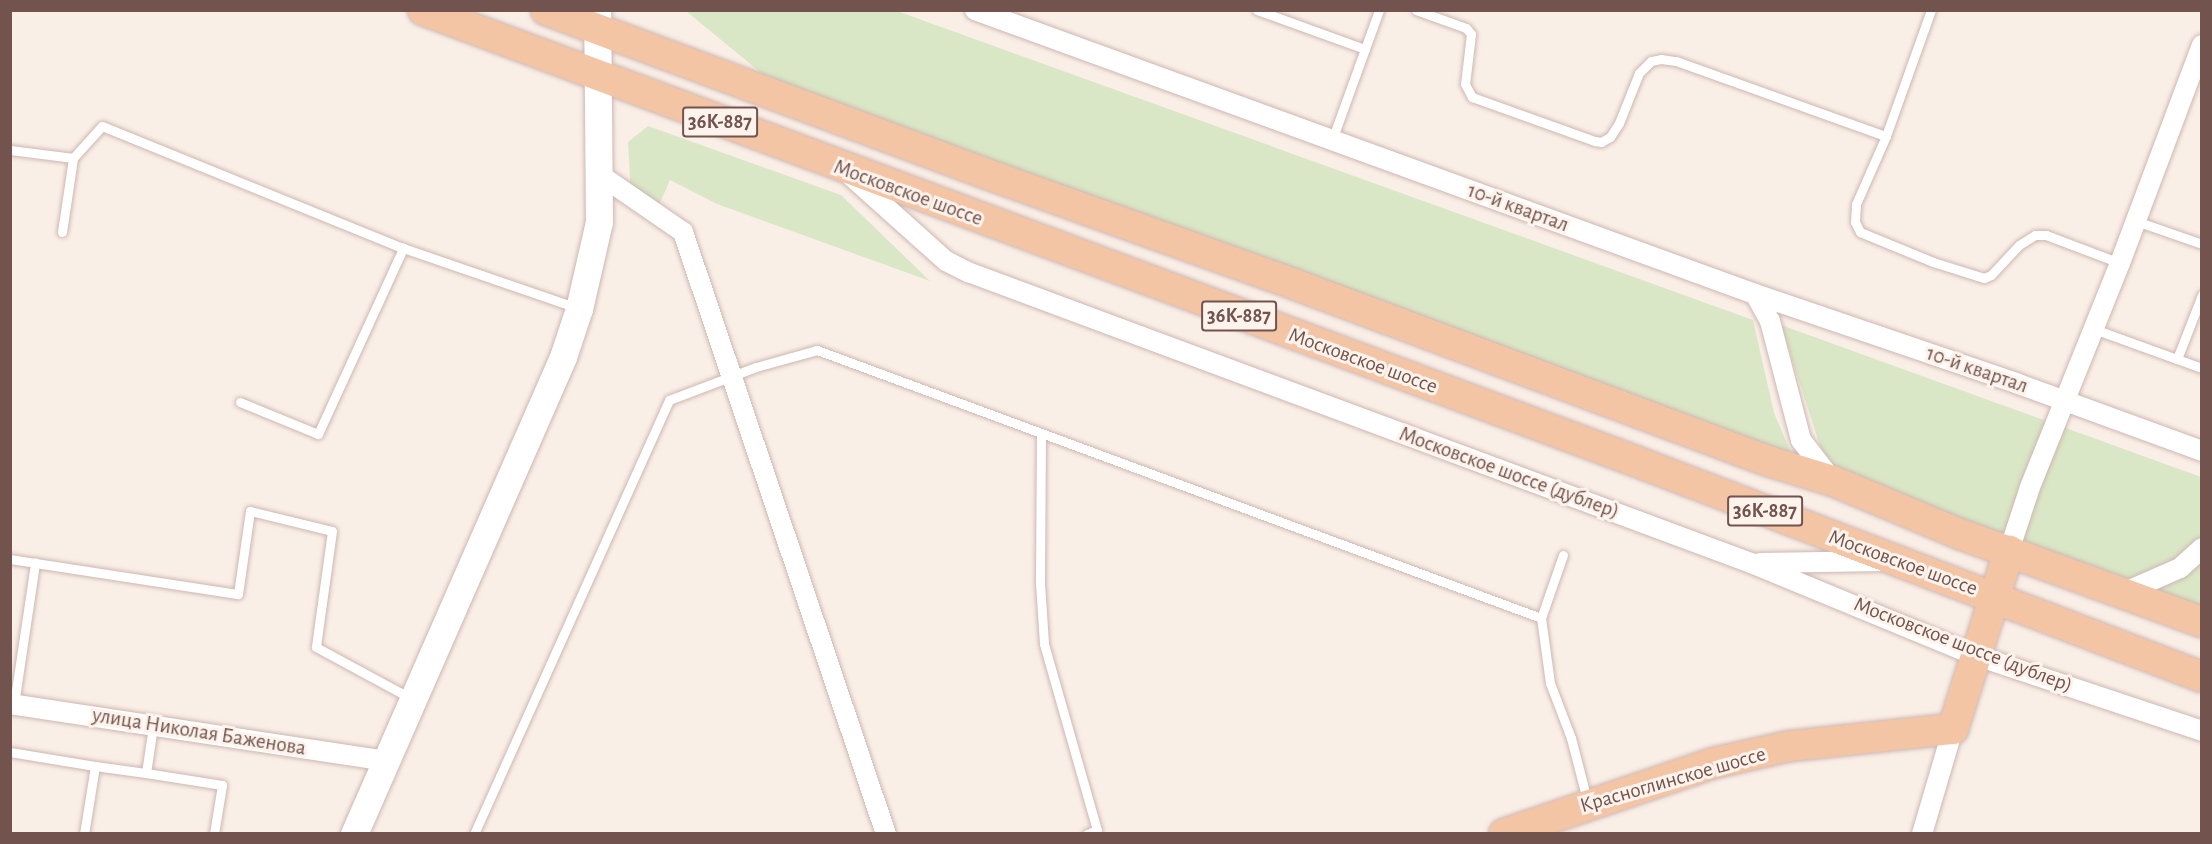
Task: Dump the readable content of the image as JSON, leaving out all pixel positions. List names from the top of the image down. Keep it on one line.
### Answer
{"streets":{"main road":["36К-887","Московское шоссе","Красноглинское шоссе"],"street":["10-й квартал","Московское шоссе (дублер)","улица Николая Баженова"]},"crossings":[["Московское шоссе","Московское шоссе (дублер)"]]}
